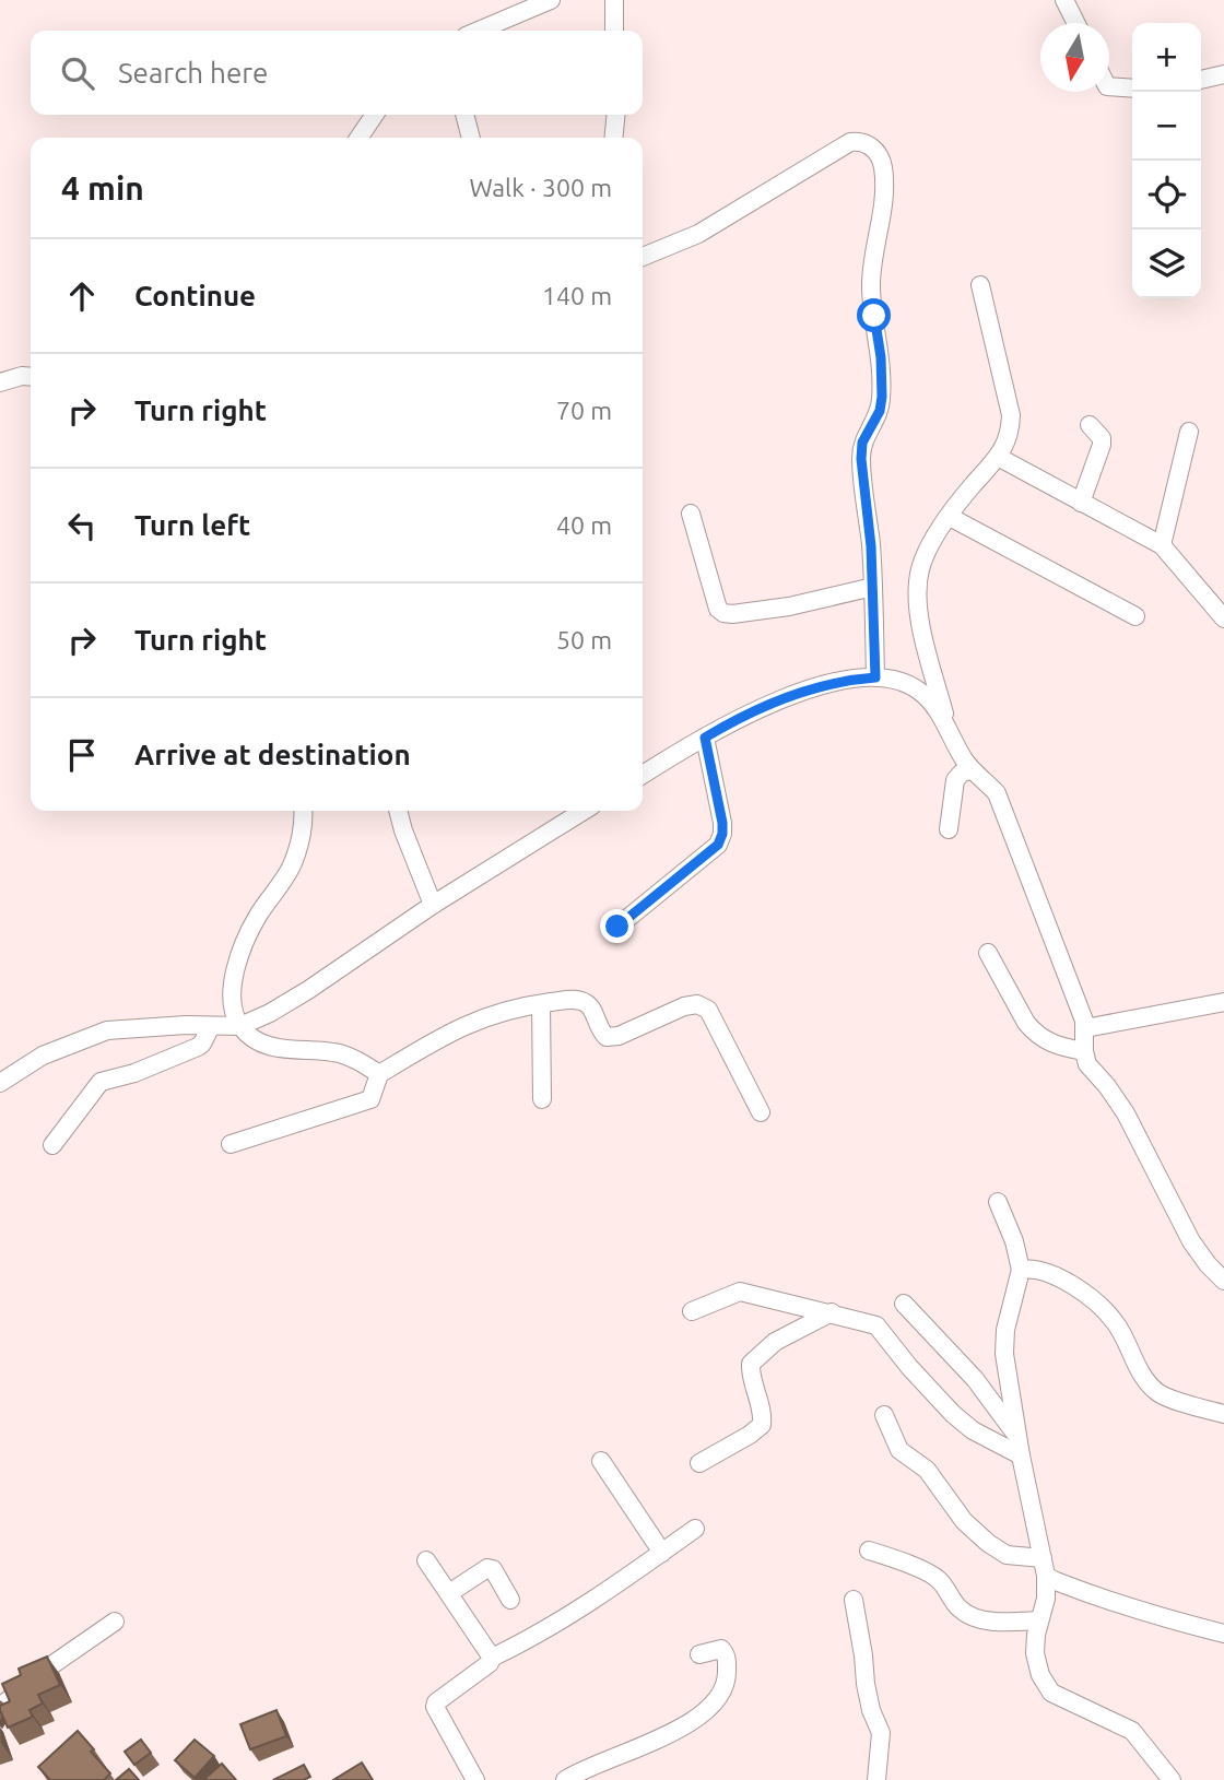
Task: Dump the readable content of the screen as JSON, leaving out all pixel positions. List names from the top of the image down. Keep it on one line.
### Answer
{"north":"bottom","page":{"map_buttons":["+","−"],"search":"Search here","heading":["4 min","Walk · 300 m"],"list":[["Continue","140 m"],["Turn right","70 m"],["Turn left","40 m"],["Turn right","50 m"],"Arrive at destination"]}}
